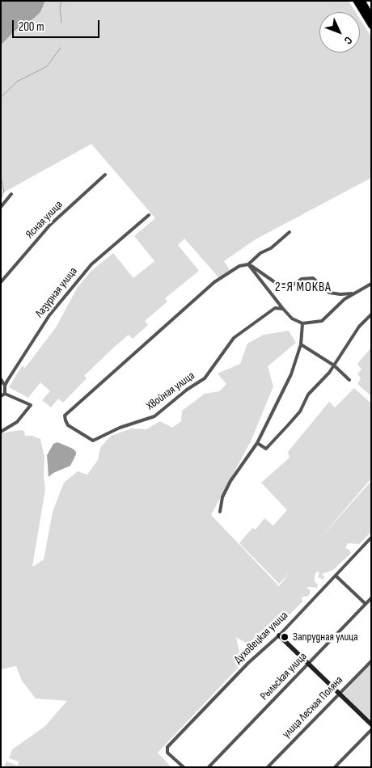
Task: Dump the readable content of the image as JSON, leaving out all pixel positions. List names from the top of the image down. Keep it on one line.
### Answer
{"streets":{"street":["Ясная улица","Лазурная улица","Хвойная улица","Духовецкая улица","Рыльская улица","улица Лесная Поляна"]},"districts":["2-Я МОКВА"],"places":["Запрудная улица"],"scale_bar":"200 m","north":"bottom right"}
